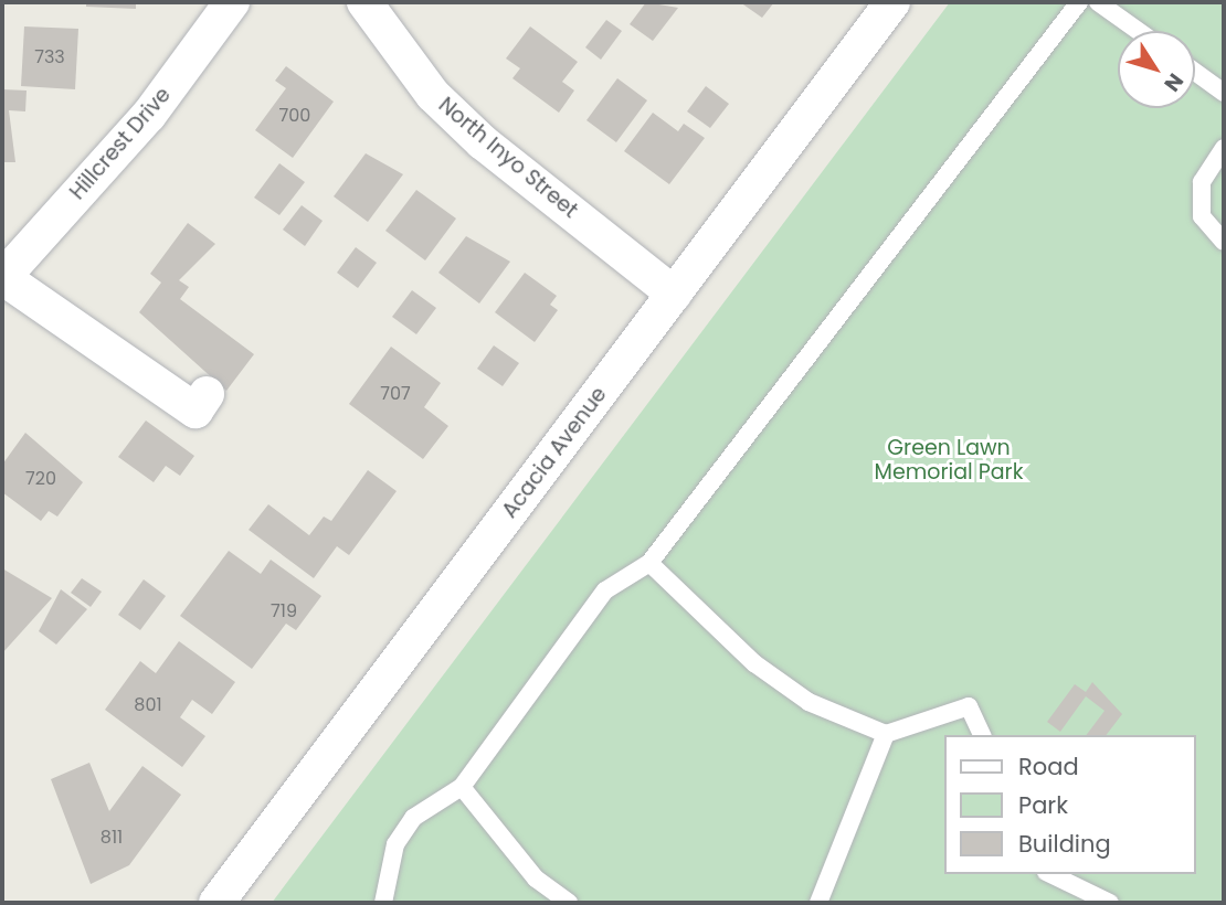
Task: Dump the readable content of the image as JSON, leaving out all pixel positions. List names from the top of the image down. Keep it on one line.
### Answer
{"streets":{"street":["Hillcrest Drive","North Inyo Street","Acacia Avenue"]},"crossings":[["North Inyo Street","Acacia Avenue"]],"parks":["Green Lawn Memorial Park"],"house_numbers":["733","700","707","720","719","801","811"],"legend":["Road","Park","Building"],"north":"bottom right"}
